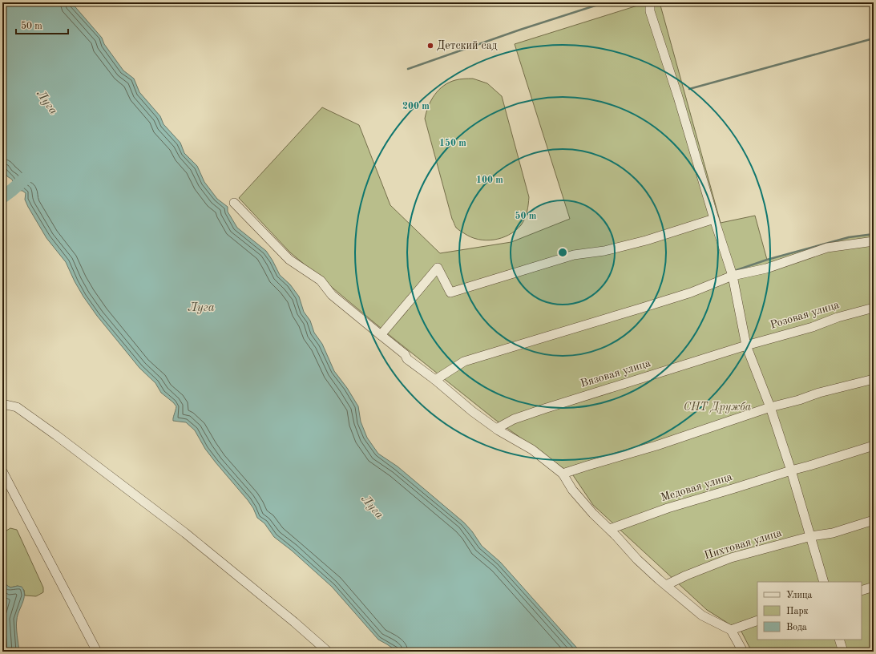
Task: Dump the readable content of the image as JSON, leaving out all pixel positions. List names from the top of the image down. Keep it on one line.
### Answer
{"streets":{"street":["Розовая улица","Вязовая улица","Медовая улица","Пихтовая улица"]},"crossings":[["Розовая улица","Вязовая улица"]],"water":["Луга"],"parks":["СНТ Дружба"],"places":["Детский сад"],"legend":["Улица","Парк","Вода"],"scale_bar":"50 m","rings":["200 m","150 m","100 m","50 m"]}
